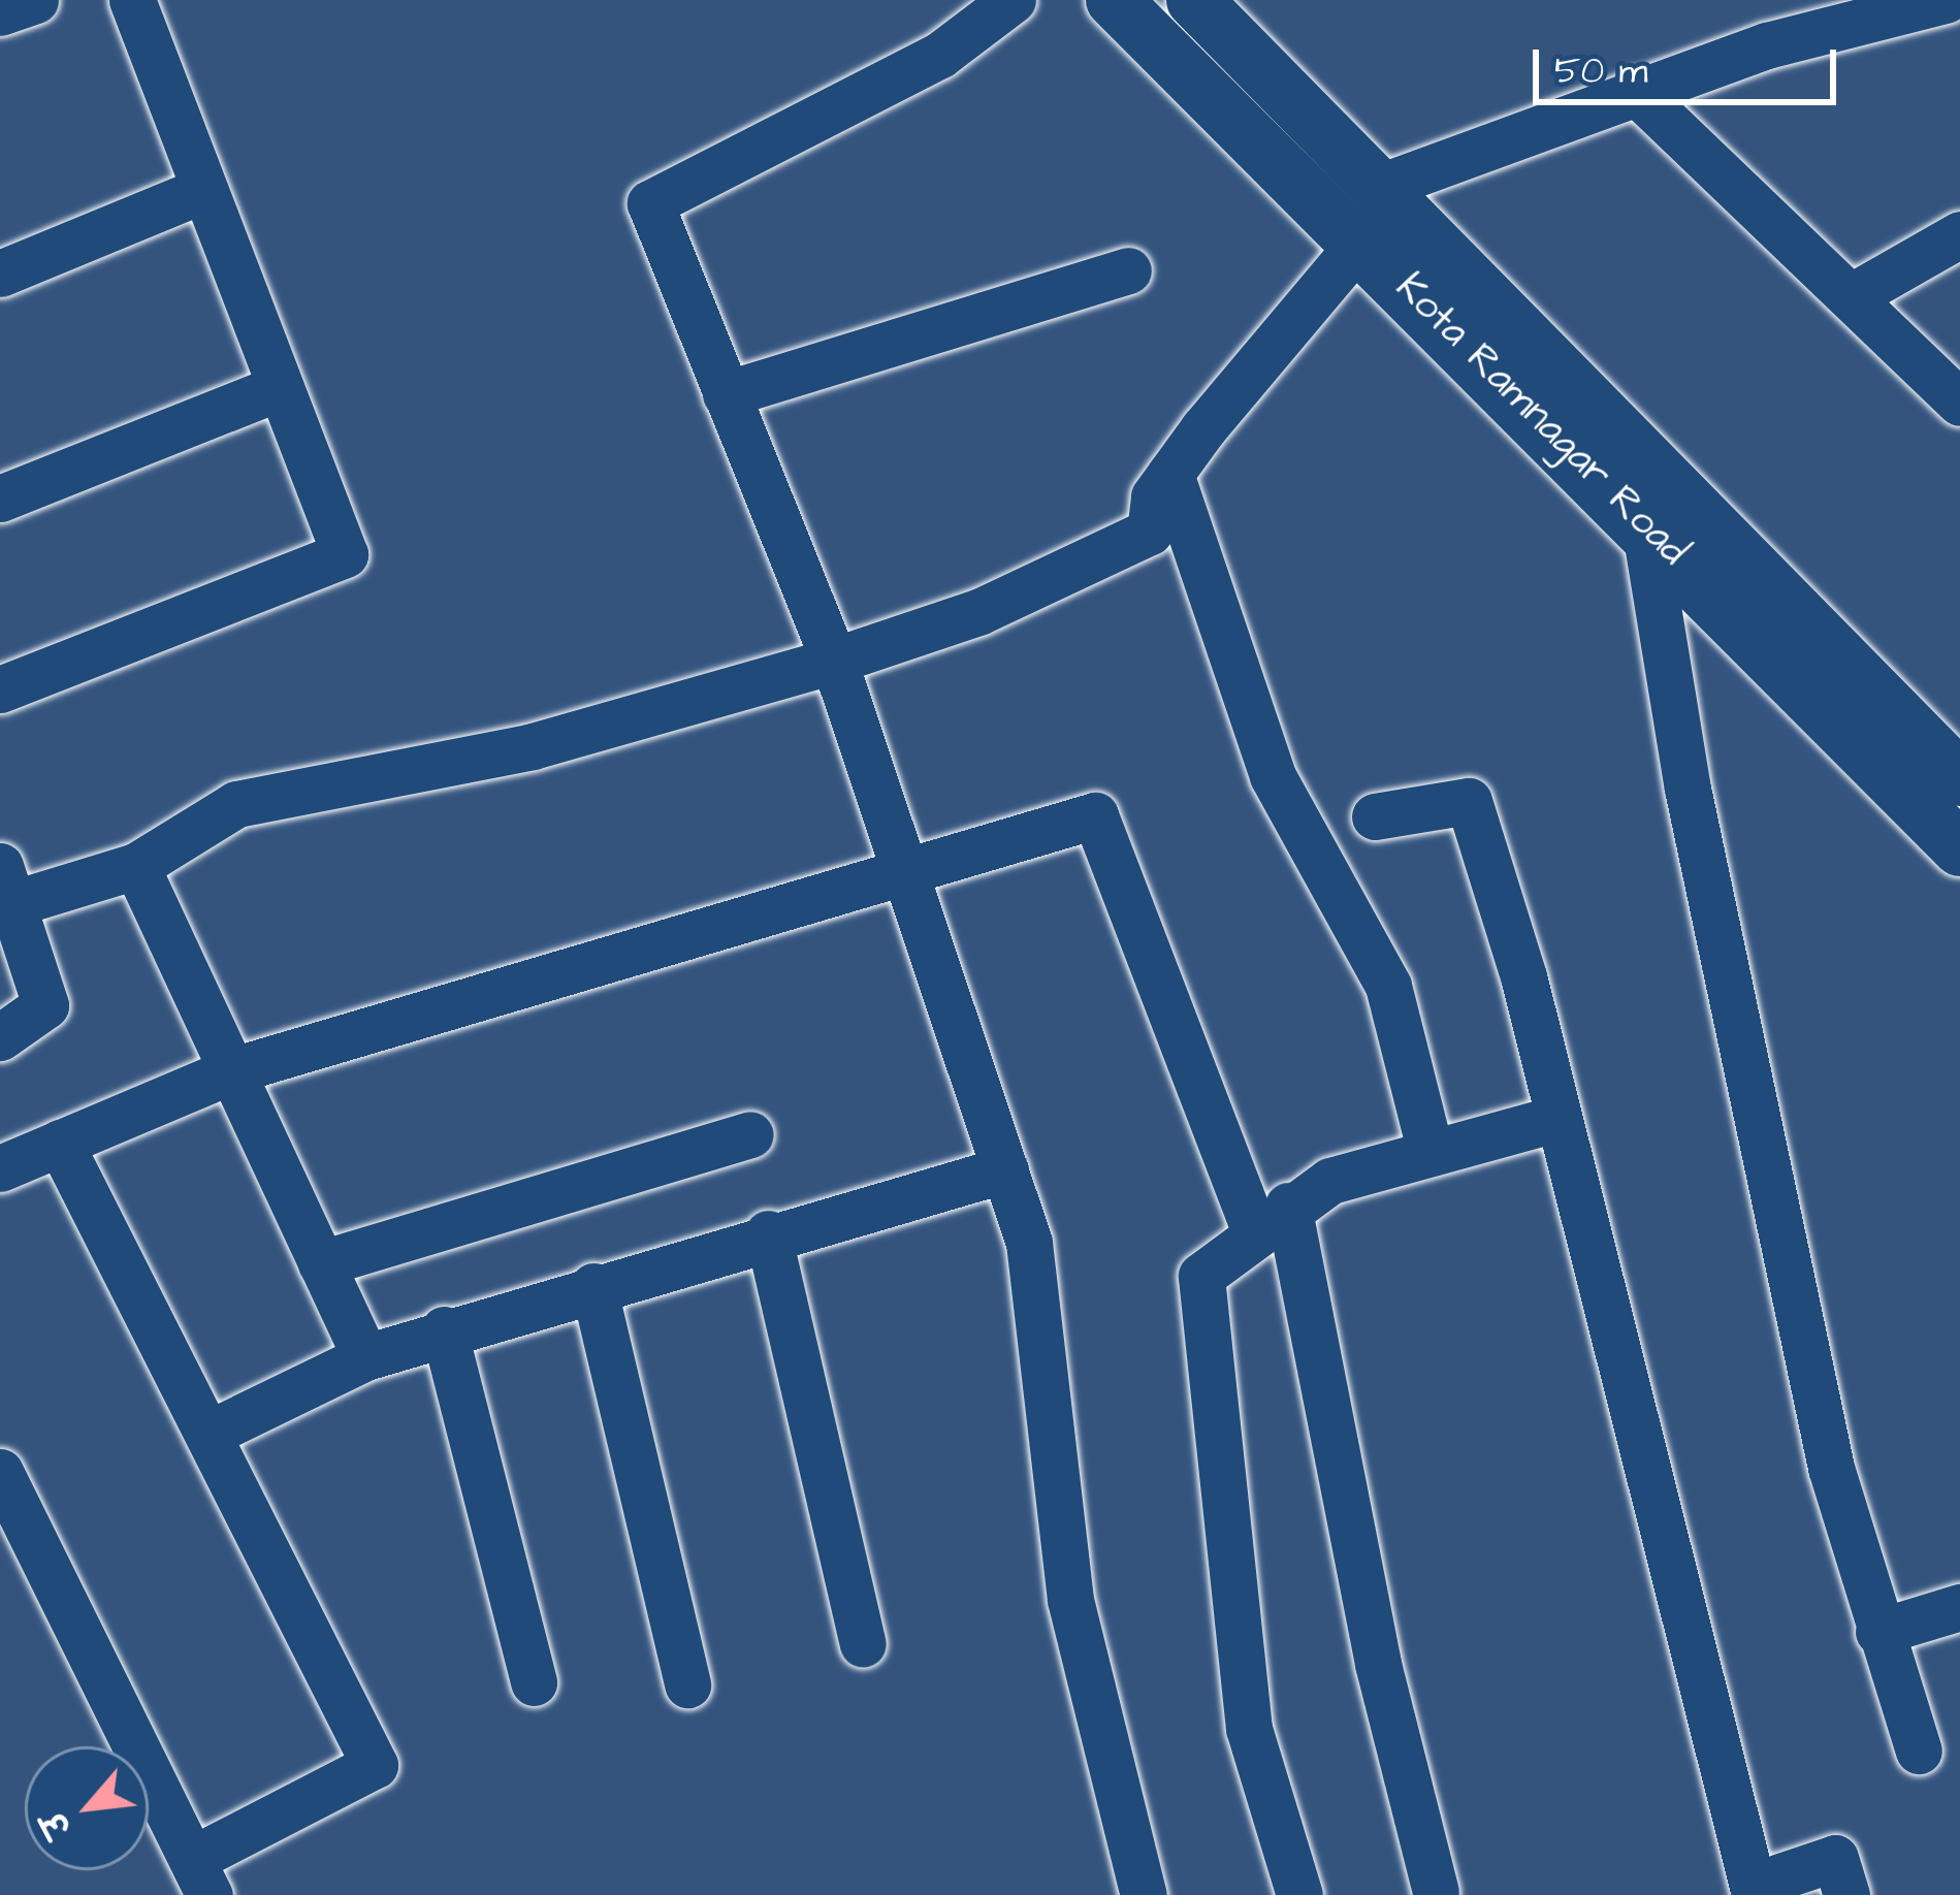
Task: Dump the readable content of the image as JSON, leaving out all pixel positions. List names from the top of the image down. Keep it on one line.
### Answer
{"streets":{"street":["Kota Ramnagar Road"]},"scale_bar":"50 m","north":"bottom left"}
